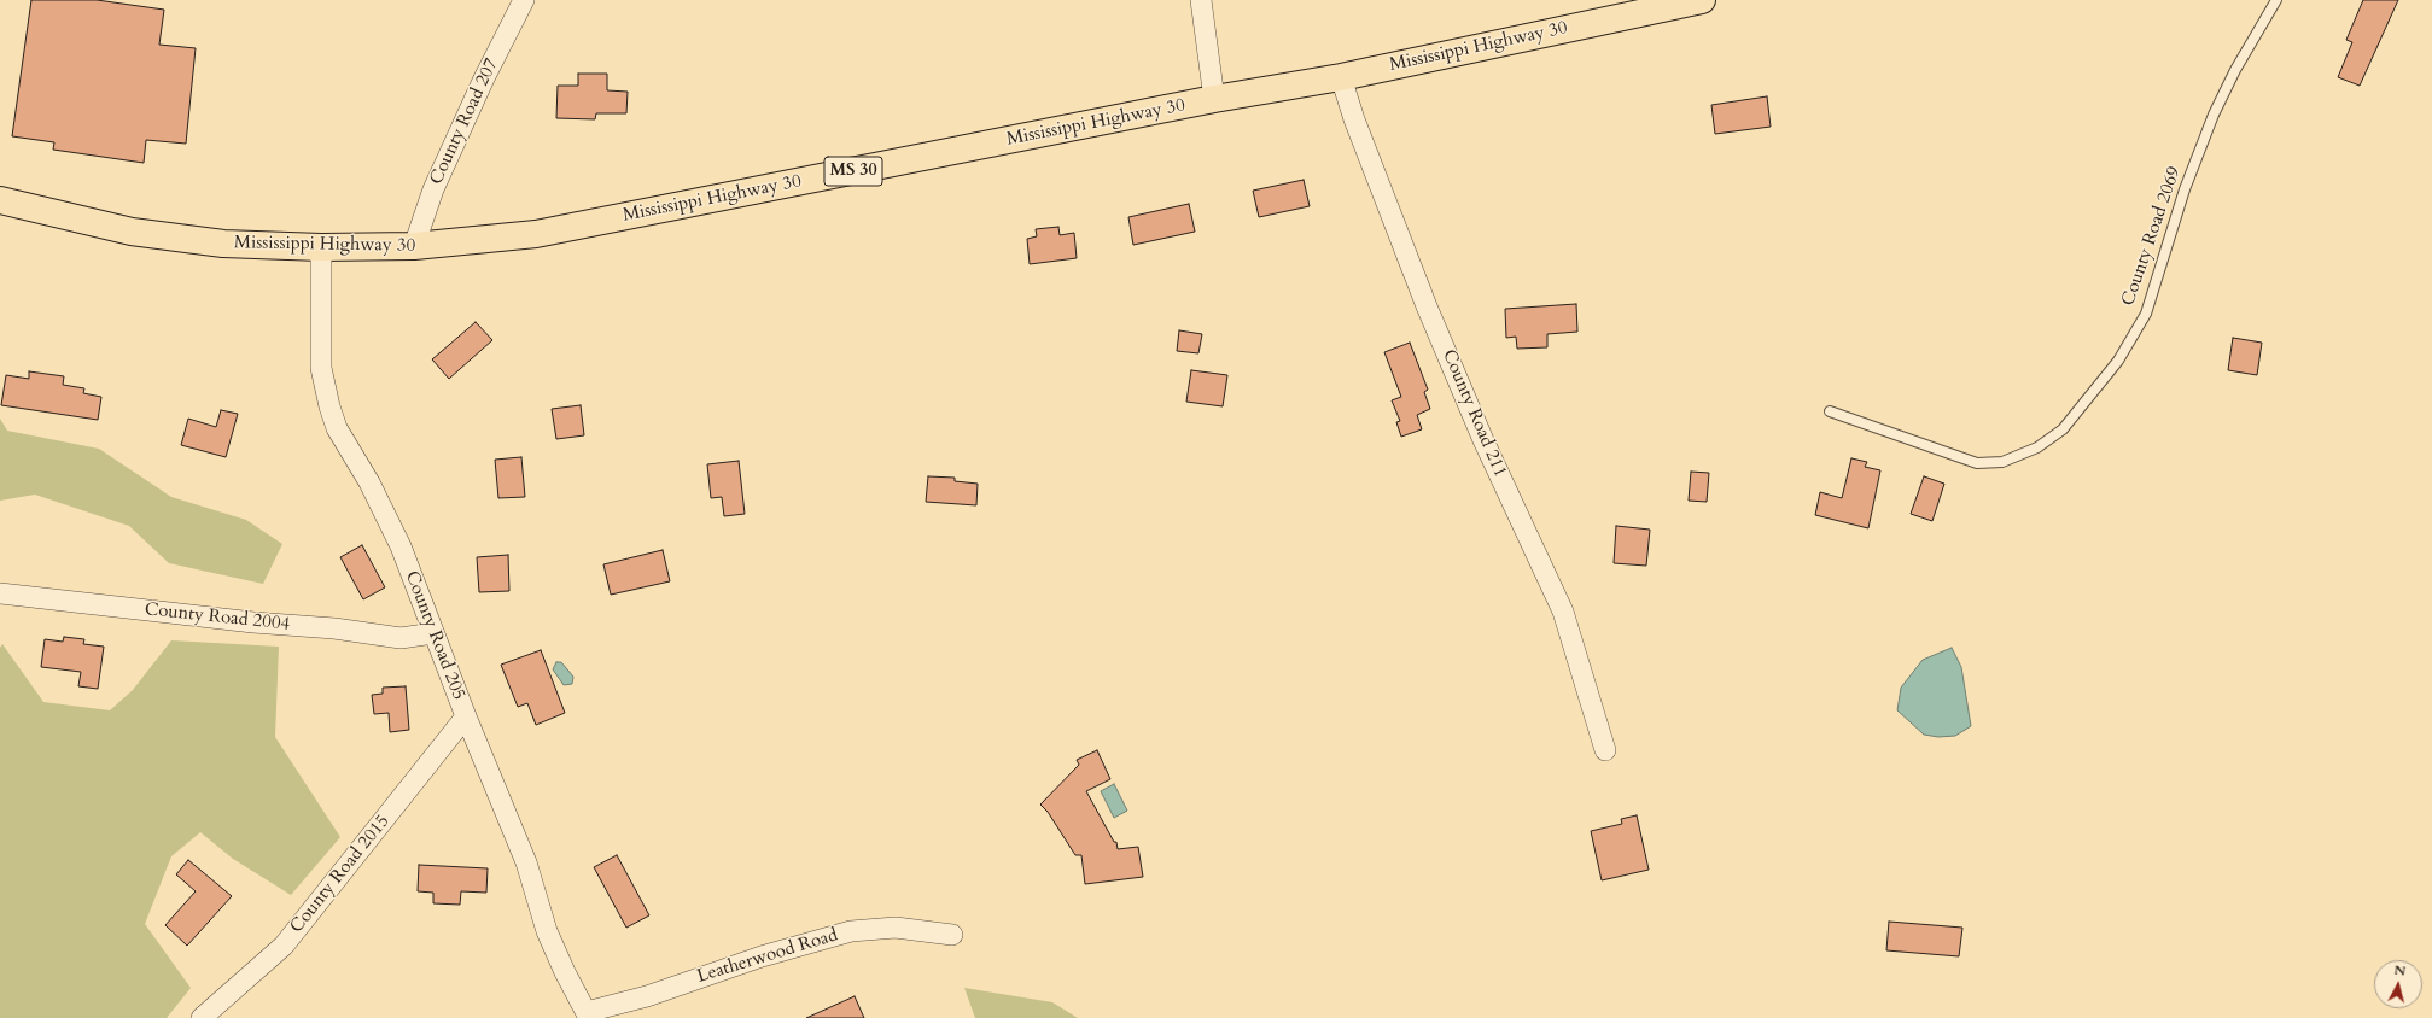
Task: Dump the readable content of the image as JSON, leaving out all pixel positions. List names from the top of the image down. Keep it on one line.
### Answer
{"streets":{"main road":["Mississippi Highway 30","MS 30"],"street":["County Road 207","County Road 211","County Road 2004","County Road 205","County Road 2015","Leatherwood Road"],"lane":["County Road 2069"]},"crossings":[["Mississippi Highway 30","County Road 207"],["Mississippi Highway 30","County Road 211"],["Mississippi Highway 30","County Road 205"],["County Road 2004","County Road 205"],["County Road 205","County Road 2015"],["County Road 205","Leatherwood Road"]],"north":"top"}
